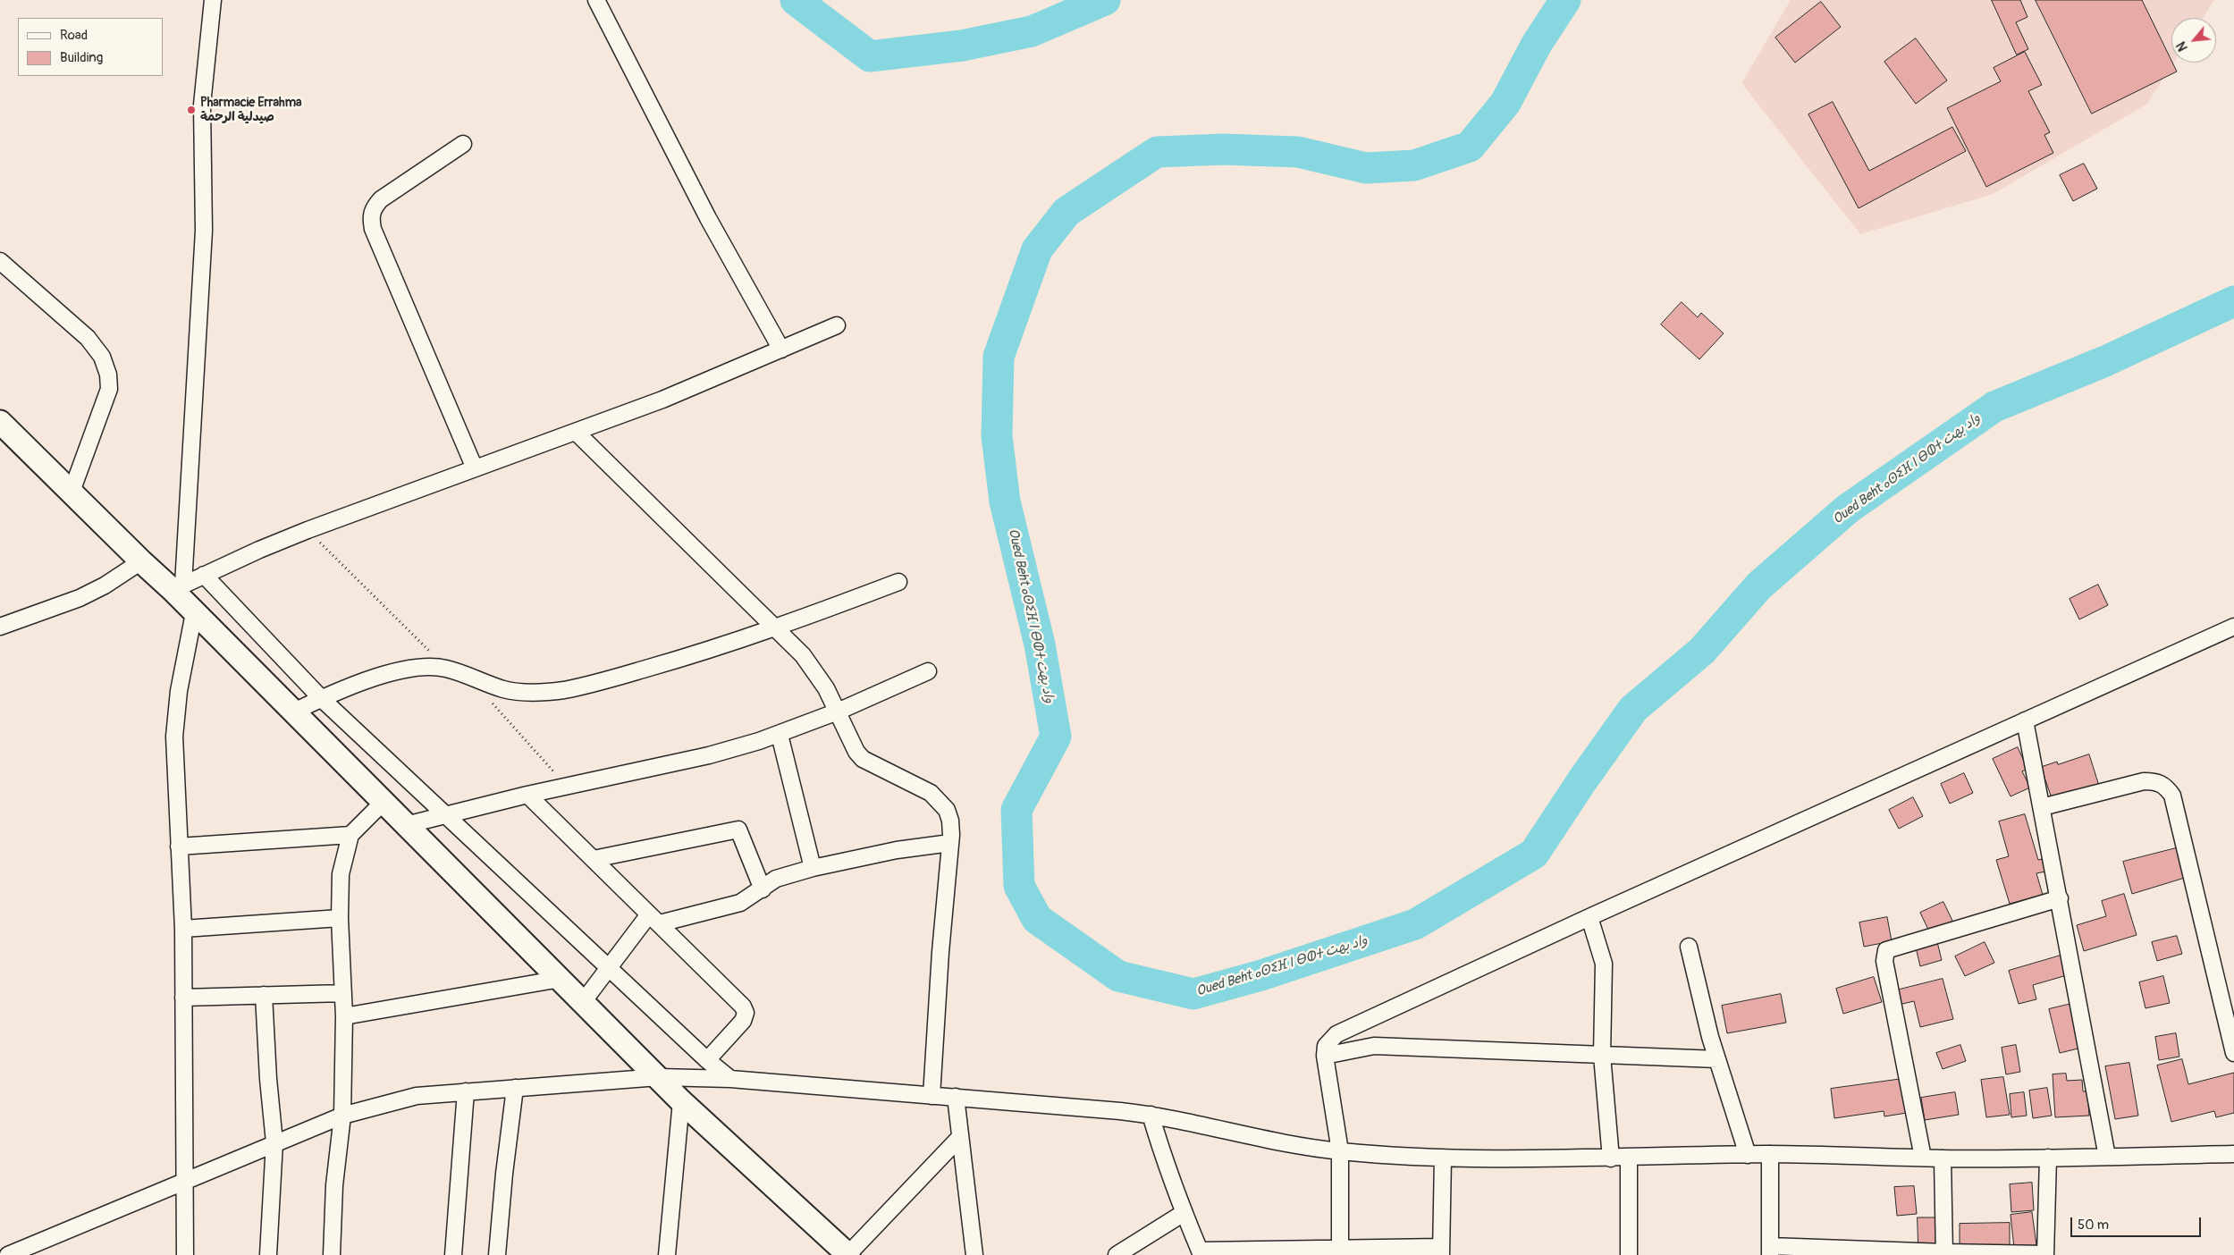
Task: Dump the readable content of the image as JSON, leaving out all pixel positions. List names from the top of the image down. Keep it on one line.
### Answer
{"water":["Oued Beht ⴰⵙⵉⴼ ⵏ ⴱⵀⵜ واد بهت"],"places":["Pharmacie Errahma صيدلية الرحمة"],"legend":["Road","Building"],"scale_bar":"50 m","north":"bottom left"}
